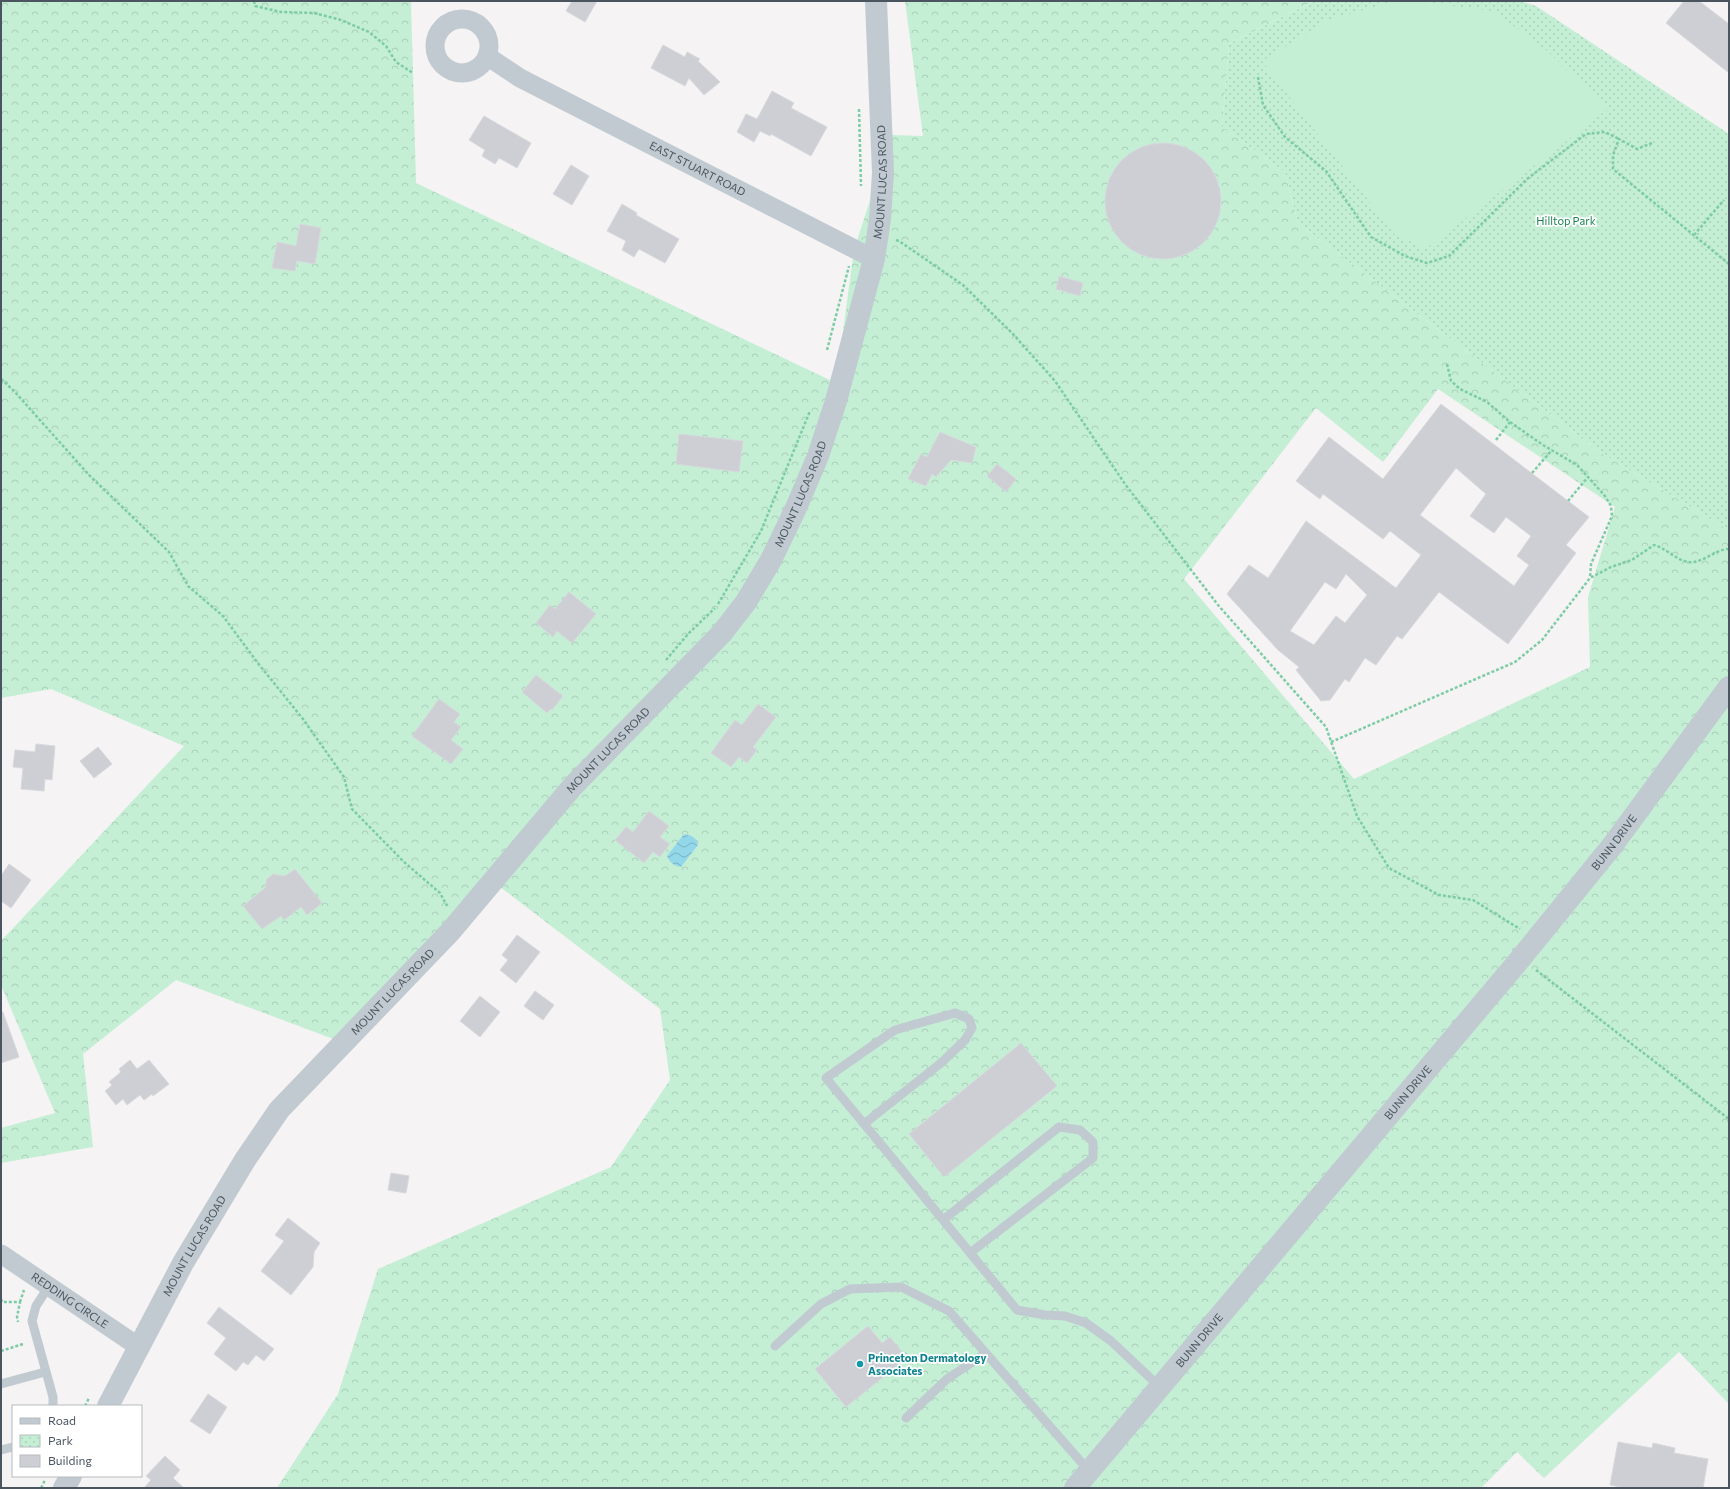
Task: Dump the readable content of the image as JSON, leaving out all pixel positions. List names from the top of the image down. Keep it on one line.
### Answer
{"streets":{"street":["EAST STUART ROAD","MOUNT LUCAS ROAD","BUNN DRIVE","REDDING CIRCLE"]},"crossings":[["EAST STUART ROAD","MOUNT LUCAS ROAD"],["MOUNT LUCAS ROAD","REDDING CIRCLE"]],"parks":["Hilltop Park"],"places":["Princeton Dermatology Associates"],"legend":["Road","Park","Building"]}
